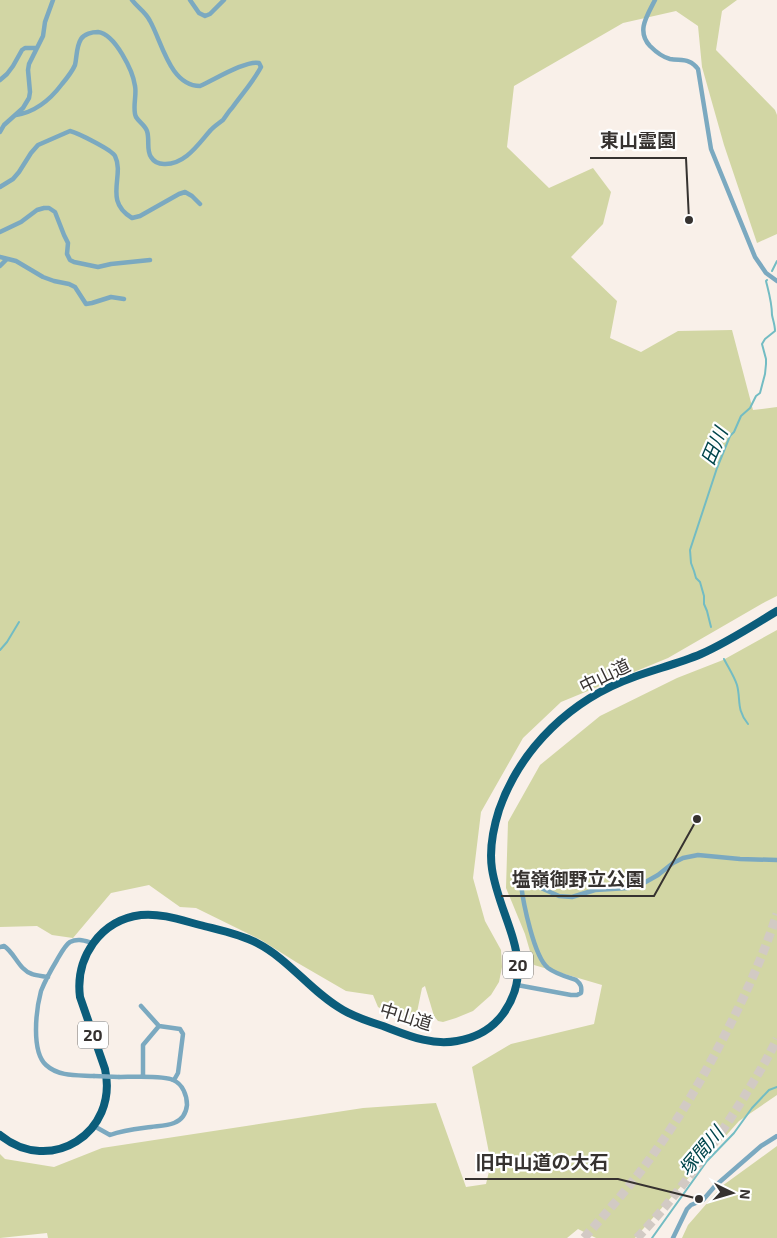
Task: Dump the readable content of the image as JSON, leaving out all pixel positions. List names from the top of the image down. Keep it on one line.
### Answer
{"streets":{"highway":["中山道","20"]},"water":["田川","塚間川"],"places":["東山霊園","塩嶺御野立公園","旧中山道の大石"],"north":"right"}
